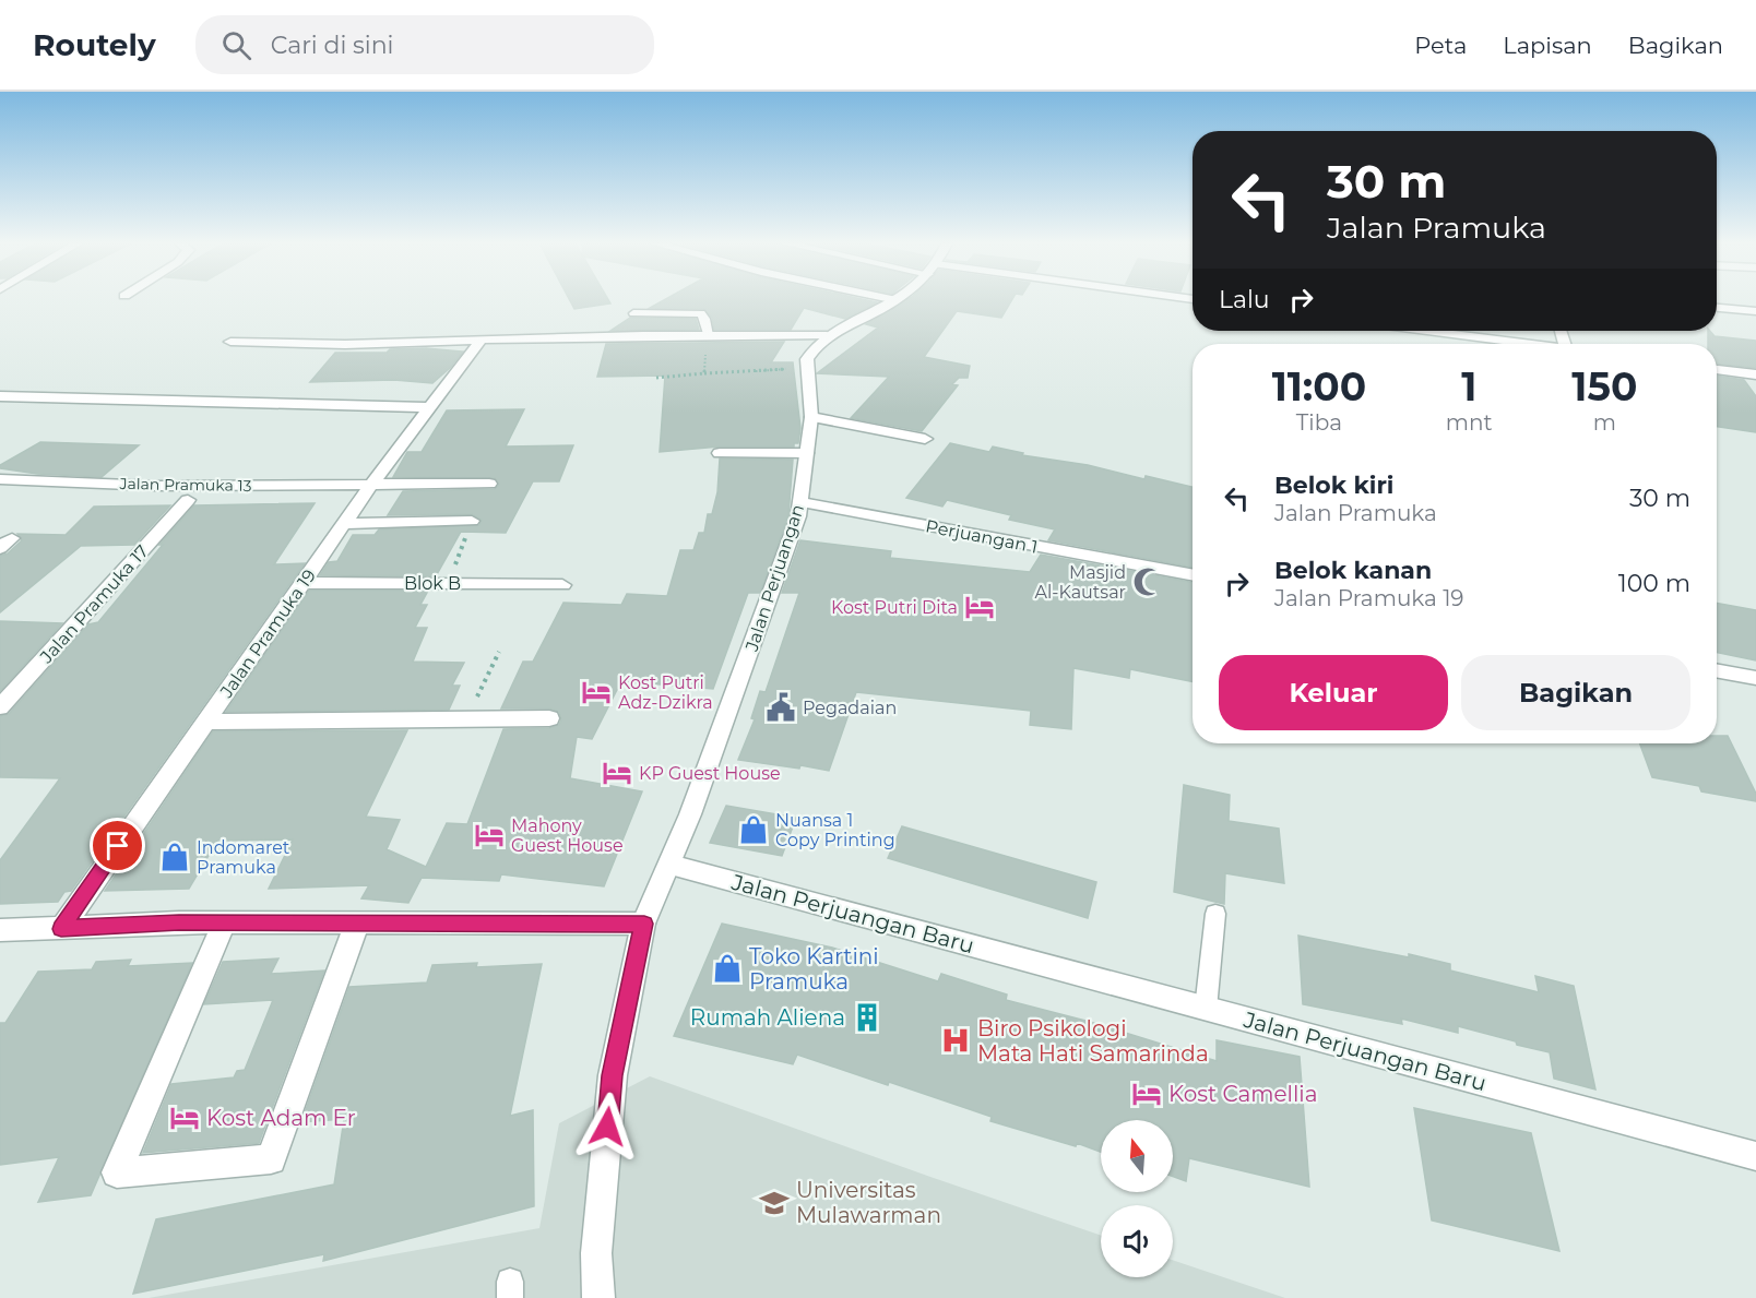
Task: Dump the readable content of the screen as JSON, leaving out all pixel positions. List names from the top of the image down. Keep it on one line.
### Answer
{"streets":{"street":["Jalan Pramuka 13","Perjuangan 1","Jalan Perjuangan","Blok B","Jalan Pramuka 17","Jalan Pramuka 19","Jalan Perjuangan Baru"]},"crossings":[["Jalan Pramuka 13","Jalan Pramuka 19"],["Perjuangan 1","Jalan Perjuangan"],["Jalan Perjuangan","Jalan Perjuangan Baru"],["Blok B","Jalan Pramuka 19"]],"places":{"mosque":["Masjid Al-Kautsar"],"hotel":["Kost Putri Dita","Kost Putri Adz-Dzikra","KP Guest House","Mahony Guest House","Kost Camellia","Kost Adam Er"],"public building":["Pegadaian"],"shop":["Nuansa 1 Copy Printing","Indomaret Pramuka","Toko Kartini Pramuka"],"building":["Rumah Aliena"],"hospital":["Biro Psikologi Mata Hati Samarinda"],"school or university":["Universitas Mulawarman"]},"north":"top","page":{"header":"Routely","search":"Cari di sini","nav":["Peta","Lapisan","Bagikan"],"turn":["30 m","Jalan Pramuka"],"then":"Lalu","eta":["11:00","Tiba","1","mnt","150","m"],"list":[{"name":"Belok kiri","note":"Jalan Pramuka","value":"30 m"},{"name":"Belok kanan","note":"Jalan Pramuka 19","value":"100 m"}],"buttons":["Keluar","Bagikan"]}}
